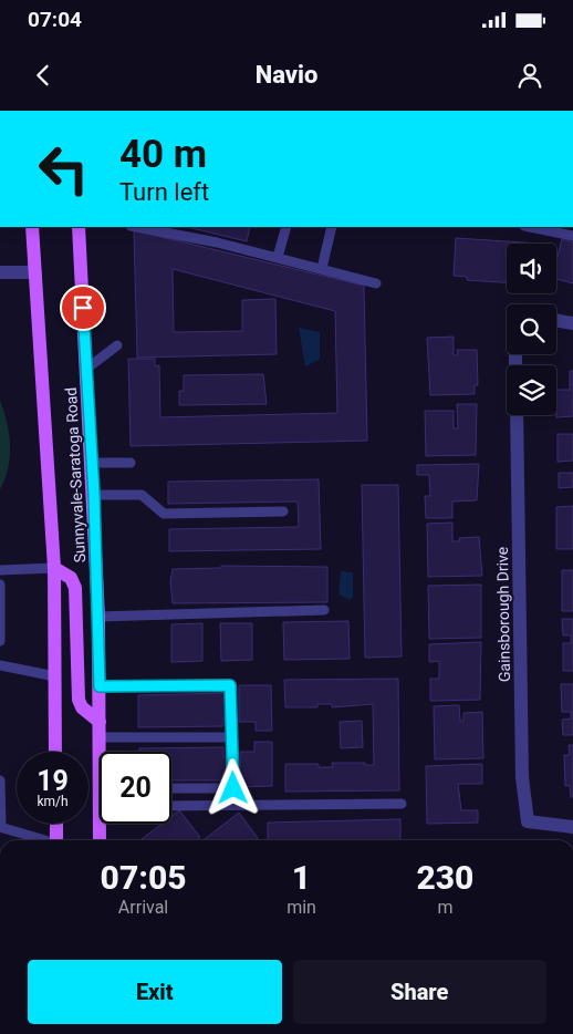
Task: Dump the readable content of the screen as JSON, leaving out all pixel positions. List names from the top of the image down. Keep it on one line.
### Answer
{"streets":{"main road":["Sunnyvale-Saratoga Road"],"street":["Gainsborough Drive"]},"page":{"status":"07:04","header":"Navio","turn":["40 m","Turn left"],"speed":"19 km/h","limit":"20","eta":["07:05","Arrival","1","min","230","m"],"buttons":["Exit","Share"]}}
